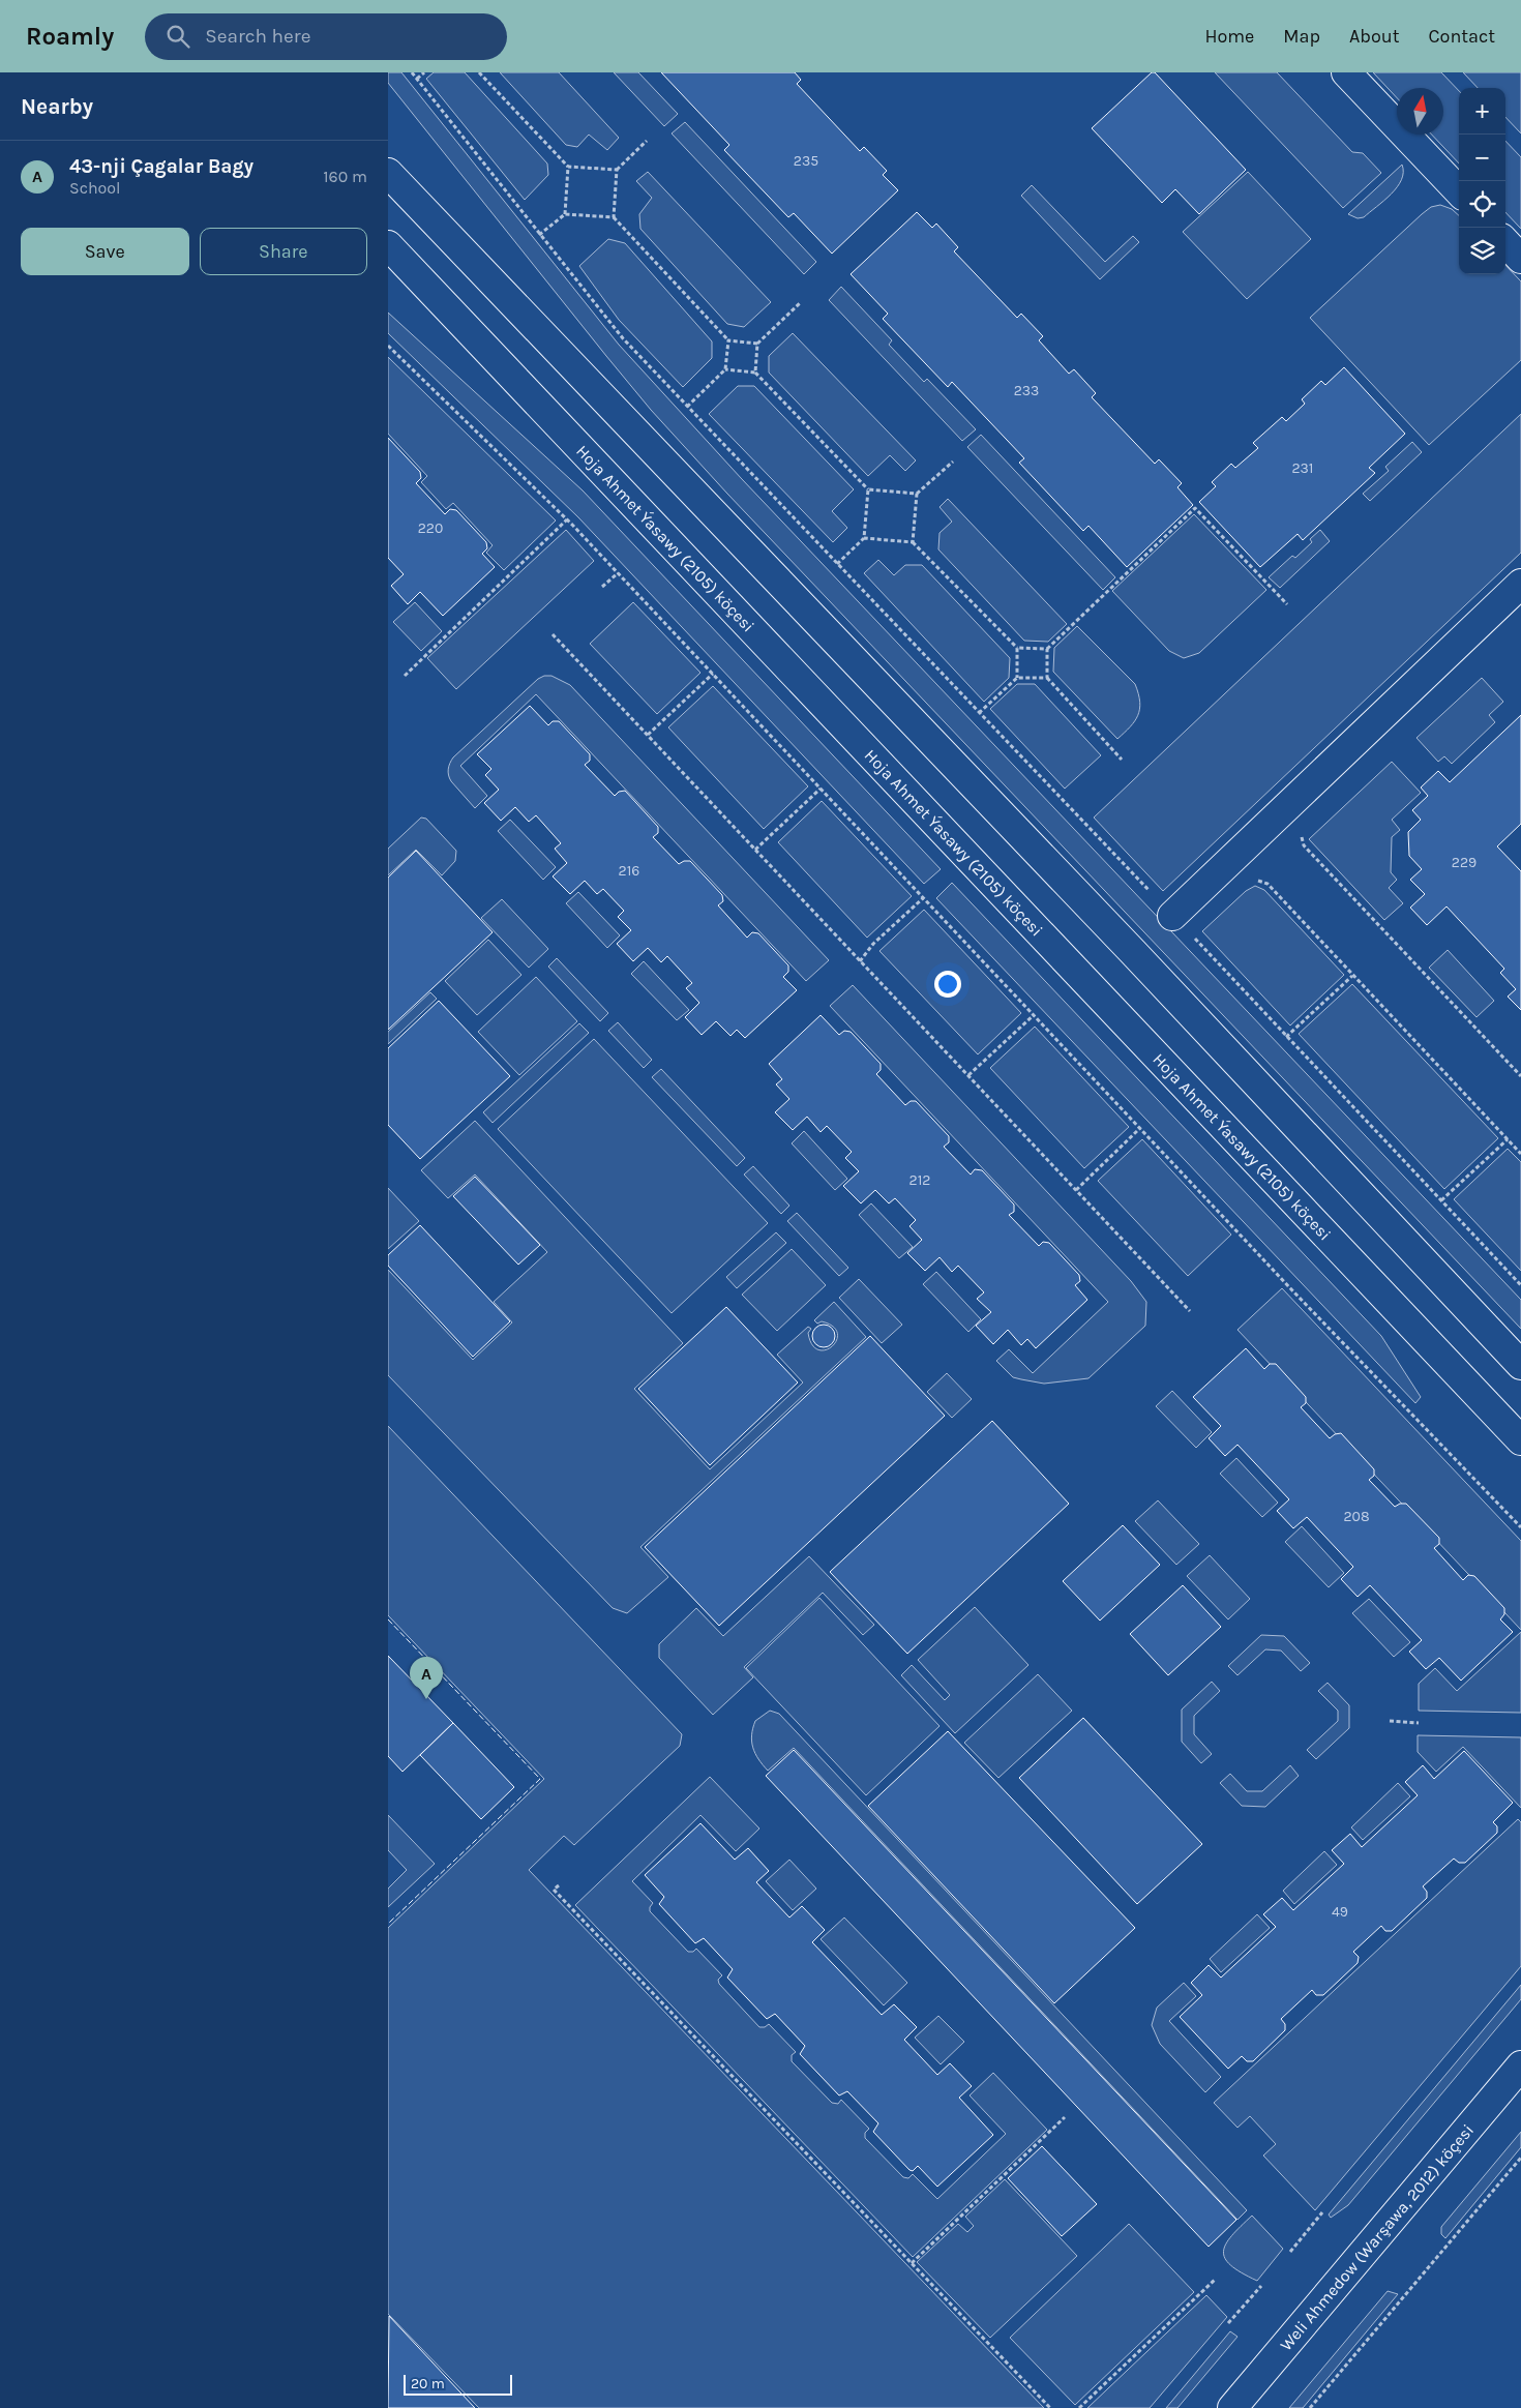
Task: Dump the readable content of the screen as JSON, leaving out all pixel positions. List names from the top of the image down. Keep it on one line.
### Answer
{"streets":{"main road":["Hoja Ahmet Ýasawy (2105) köçesi","Weli Ahmedow (Warşawa, 2012) köçesi"]},"house_numbers":["235","233","231","220","229","216","212","208","49"],"scale_bar":"20 m","north":"top","page":{"header":"Roamly","search":"Search here","nav":["Home","Map","About","Contact"],"heading":"Nearby","map_buttons":["+","−"],"list":[{"mark":"A","name":"43-nji Çagalar Bagy","note":"School","value":"160 m"}],"buttons":["Save","Share"],"pins":"A","scale":"20 m"}}
